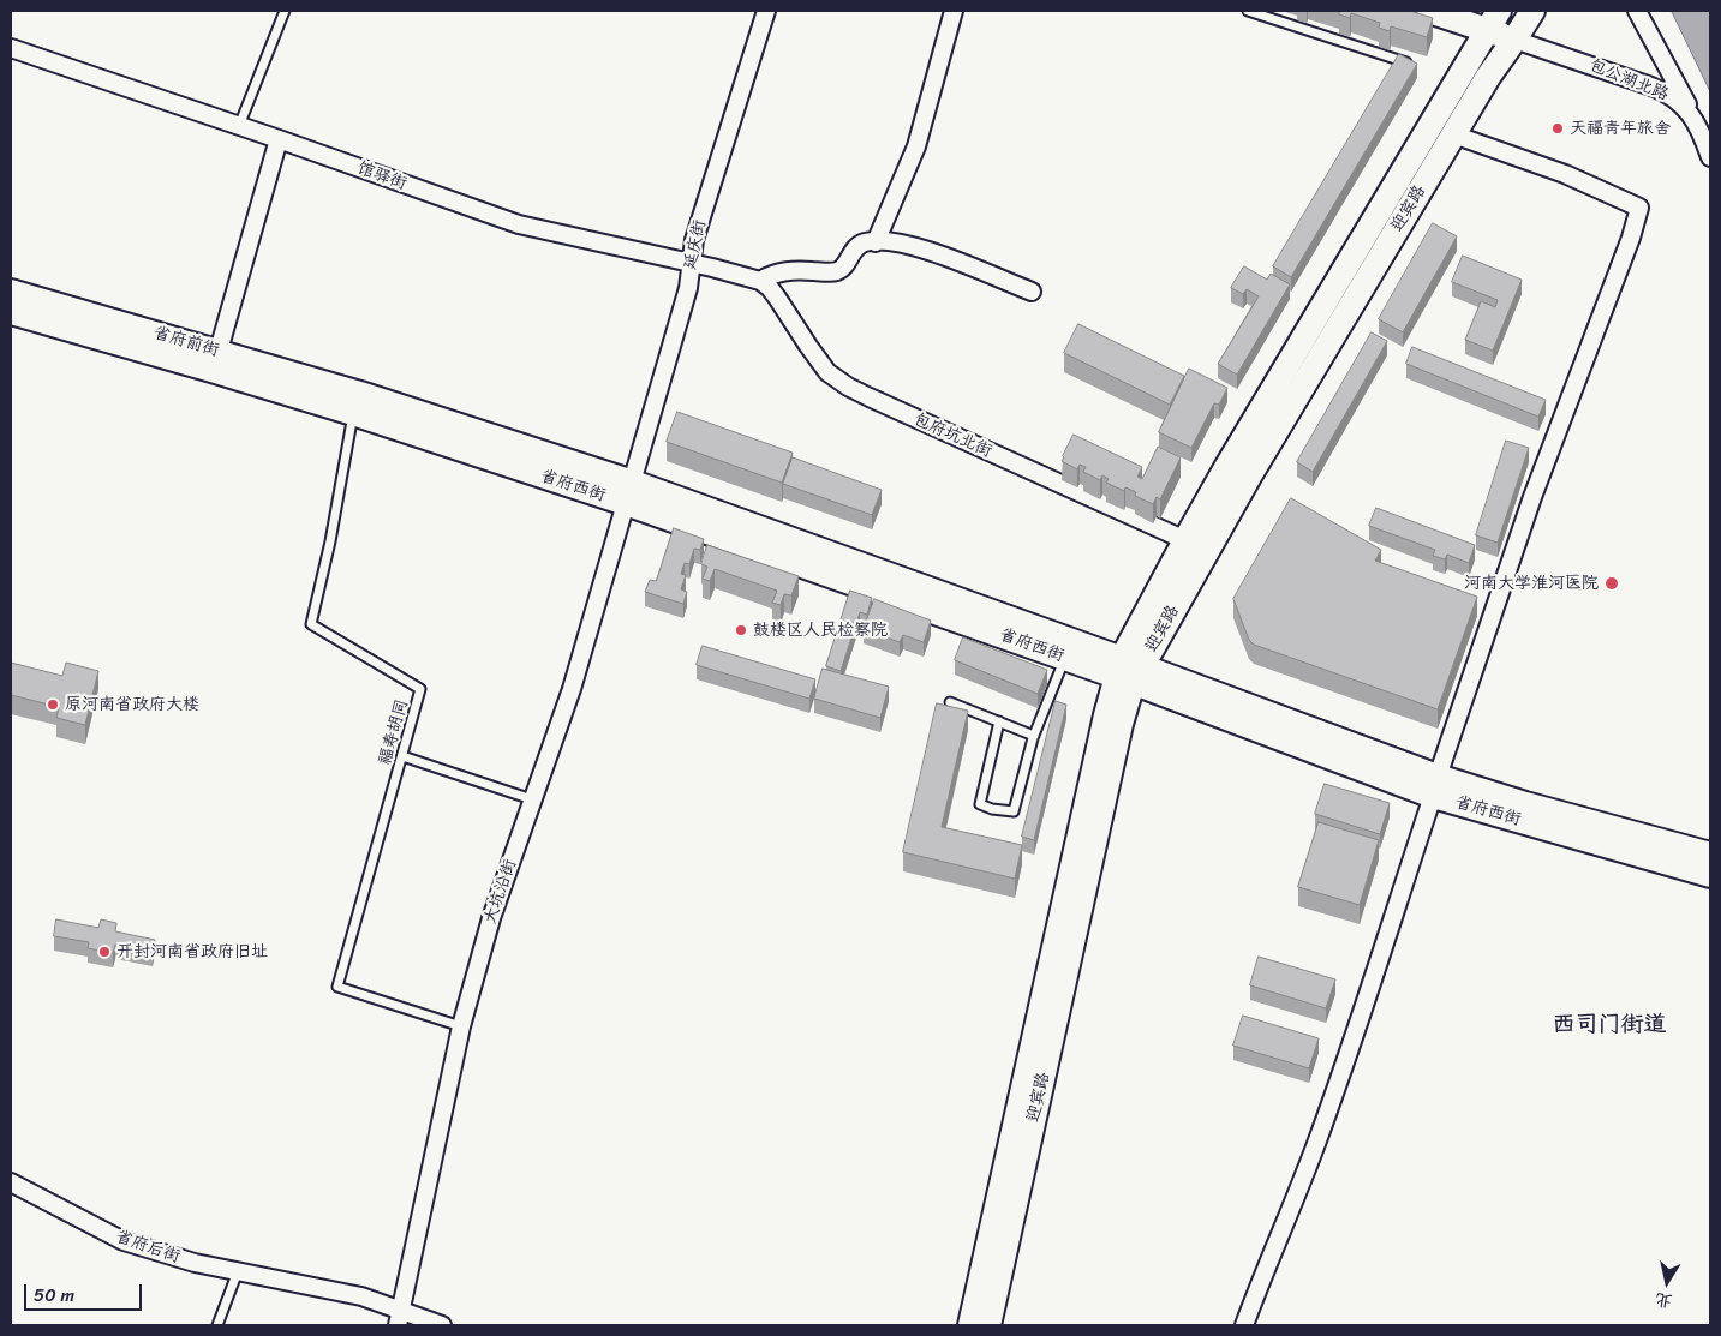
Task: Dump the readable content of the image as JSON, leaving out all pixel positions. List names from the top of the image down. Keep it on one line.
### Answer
{"streets":{"street":["包公湖北路","馆驿街","迎宾路","延庆街","省府前街","包府坑北街","省府西街","大坑沿街","省府后街"],"lane":["福寿胡同"]},"crossings":[["包公湖北路","迎宾路"],["馆驿街","延庆街"],["馆驿街","包府坑北街"],["迎宾路","包府坑北街"],["迎宾路","省府西街"],["延庆街","省府西街"],["延庆街","大坑沿街"],["省府前街","省府西街"],["省府前街","福寿胡同"],["省府西街","福寿胡同"],["省府西街","大坑沿街"],["福寿胡同","大坑沿街"],["大坑沿街","省府后街"]],"districts":["西司门街道"],"places":["天福青年旅舍","河南大学淮河医院","鼓楼区人民检察院","原河南省政府大楼","开封河南省政府旧址"],"scale_bar":"50 m","north":"bottom"}
